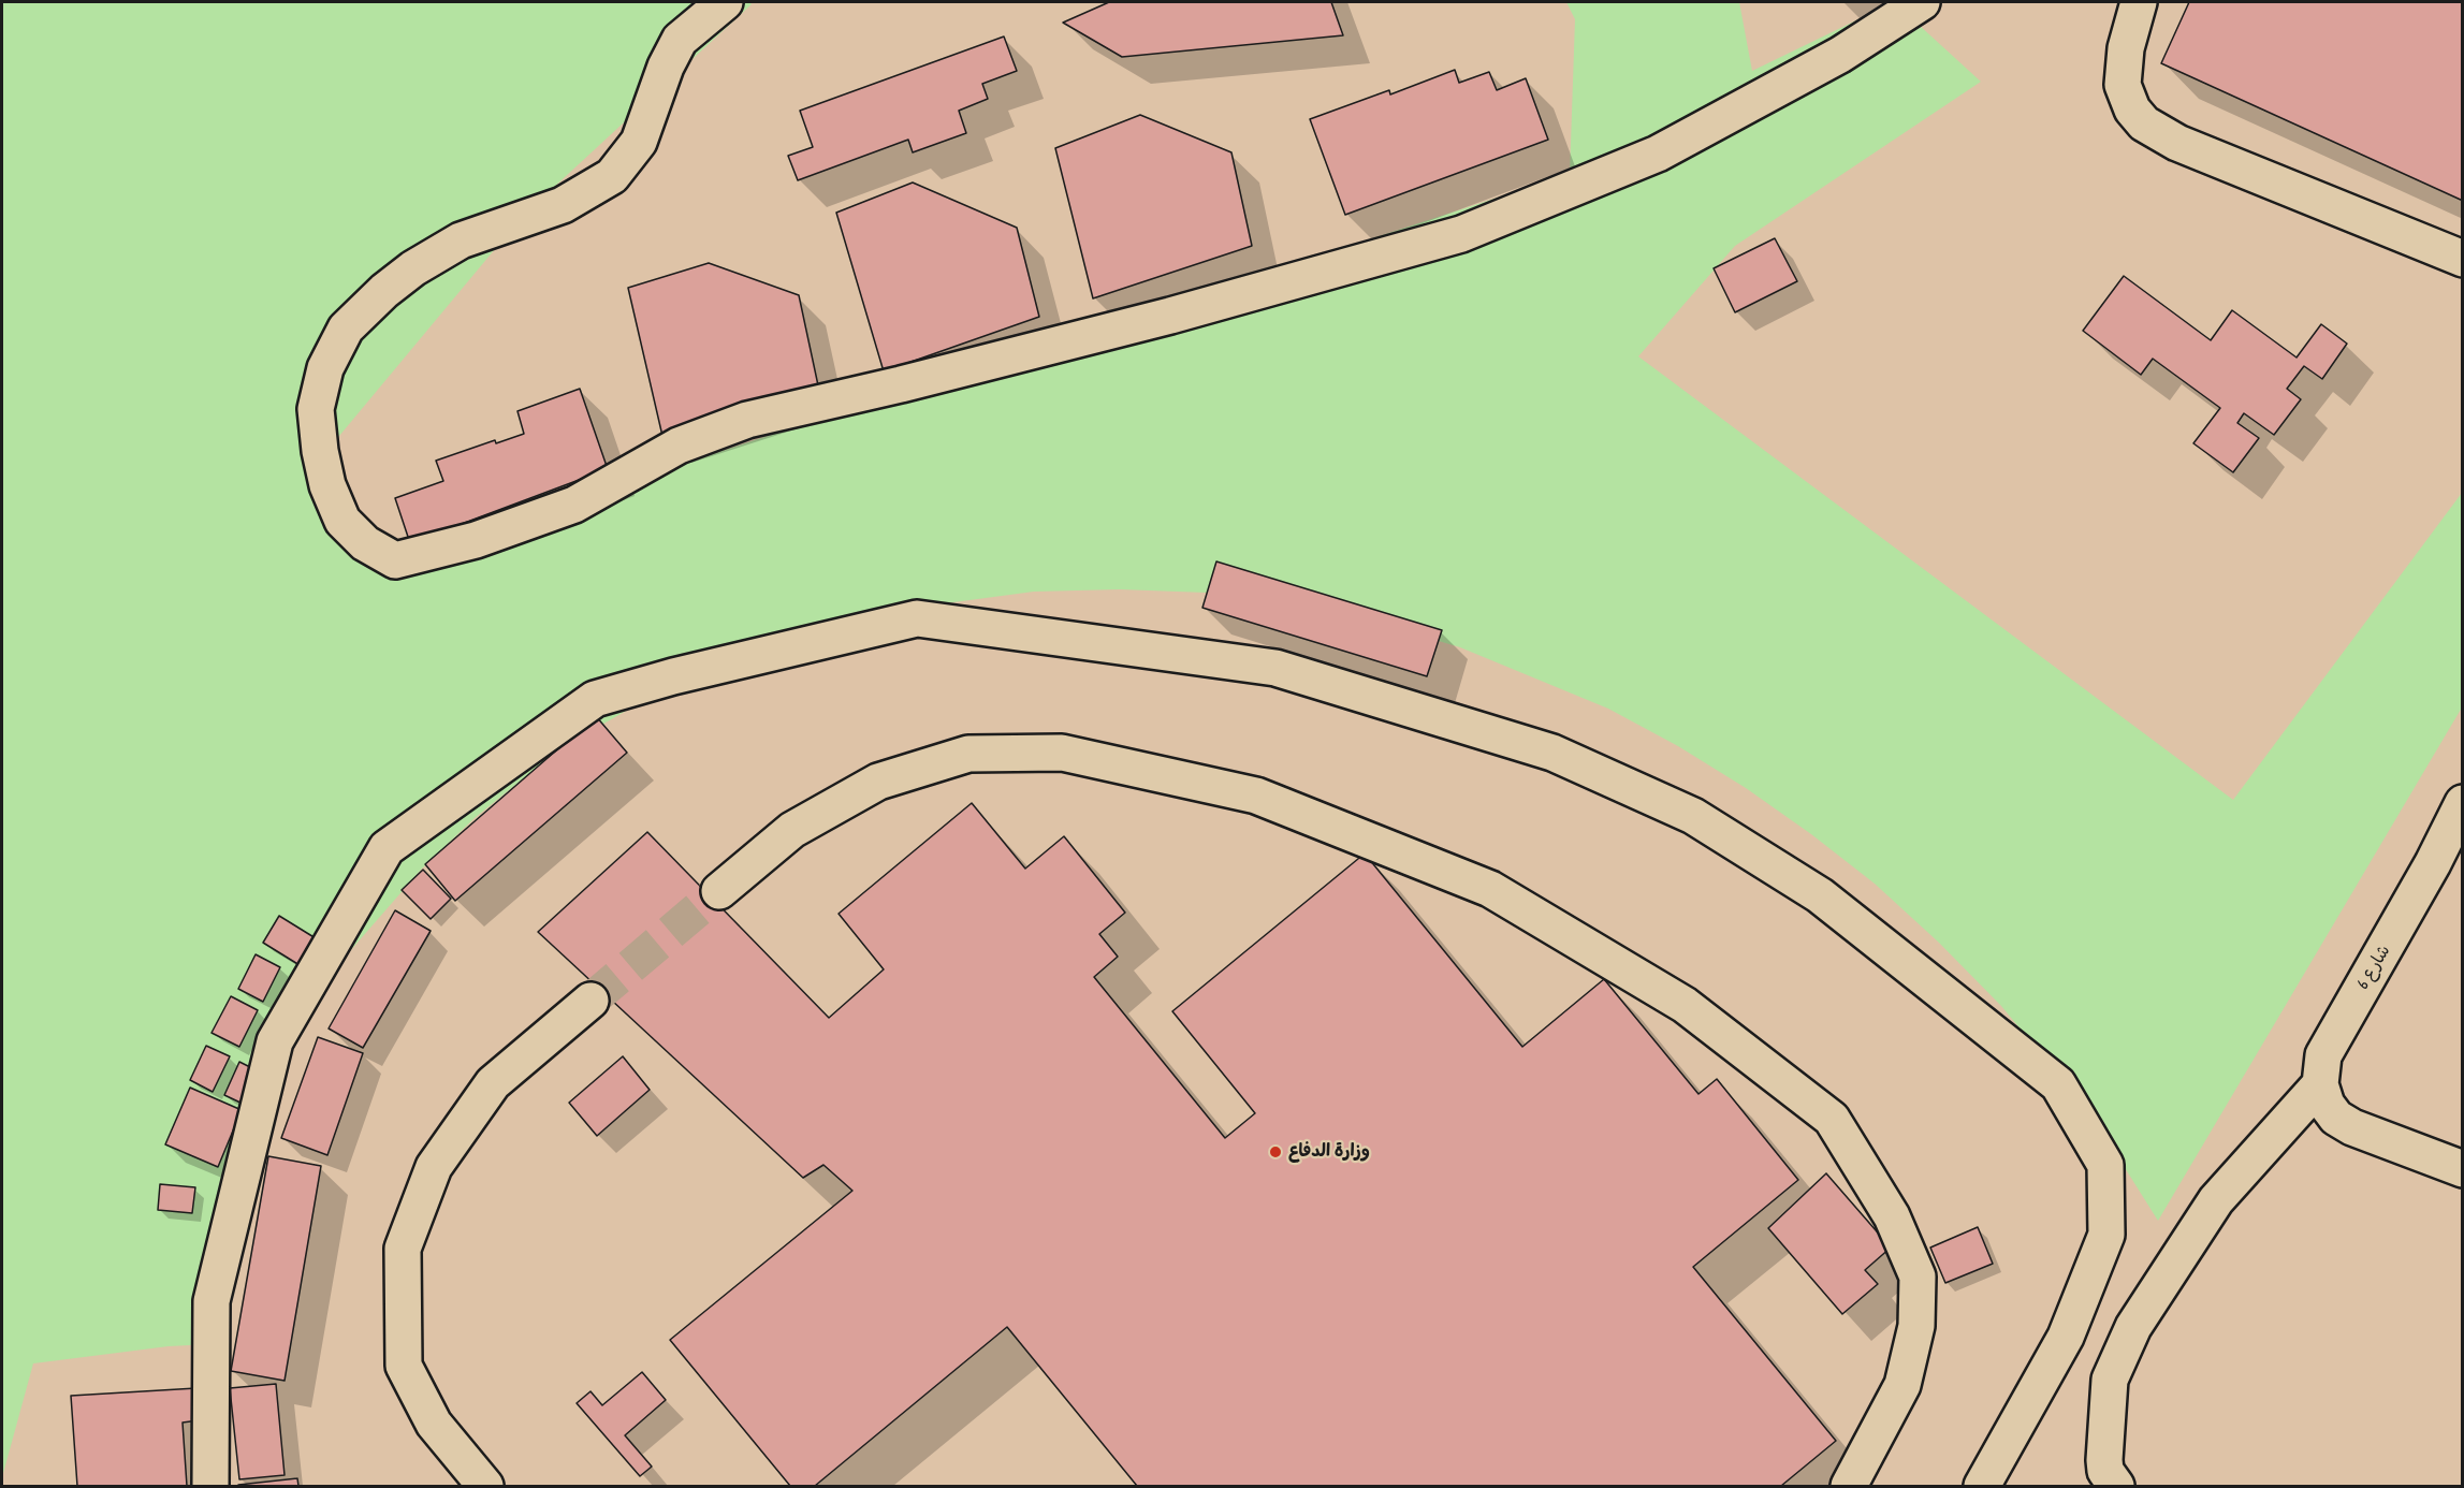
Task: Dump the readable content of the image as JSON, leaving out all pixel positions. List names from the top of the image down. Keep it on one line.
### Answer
{"streets":{"street":["شارع 6"]},"places":["وزارة الدفاع"]}
